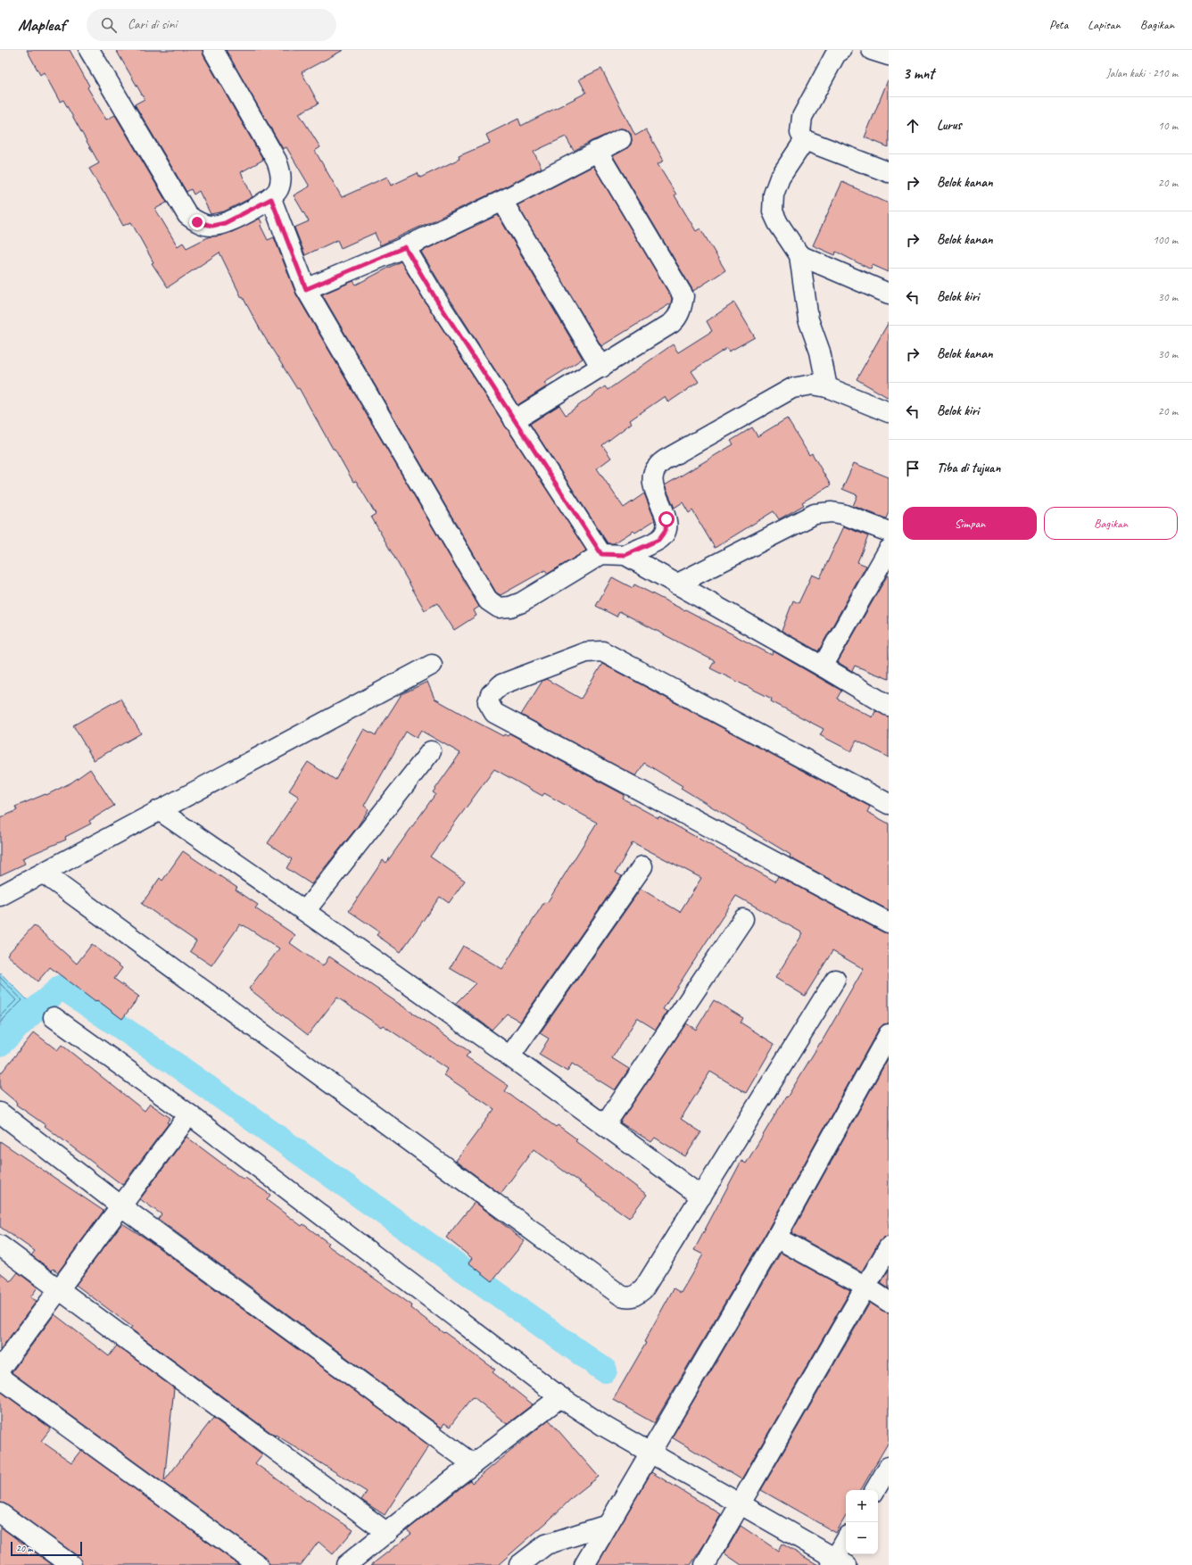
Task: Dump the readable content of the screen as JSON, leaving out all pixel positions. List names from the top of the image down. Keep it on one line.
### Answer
{"scale_bar":"20 m","page":{"header":"Mapleaf","search":"Cari di sini","nav":["Peta","Lapisan","Bagikan"],"heading":["3 mnt","Jalan kaki · 210 m"],"list":[["Lurus","10 m"],["Belok kanan","20 m"],["Belok kanan","100 m"],["Belok kiri","30 m"],["Belok kanan","30 m"],["Belok kiri","20 m"],"Tiba di tujuan"],"buttons":["Simpan","Bagikan"],"map_buttons":["+","−"],"scale":"20 m"}}
